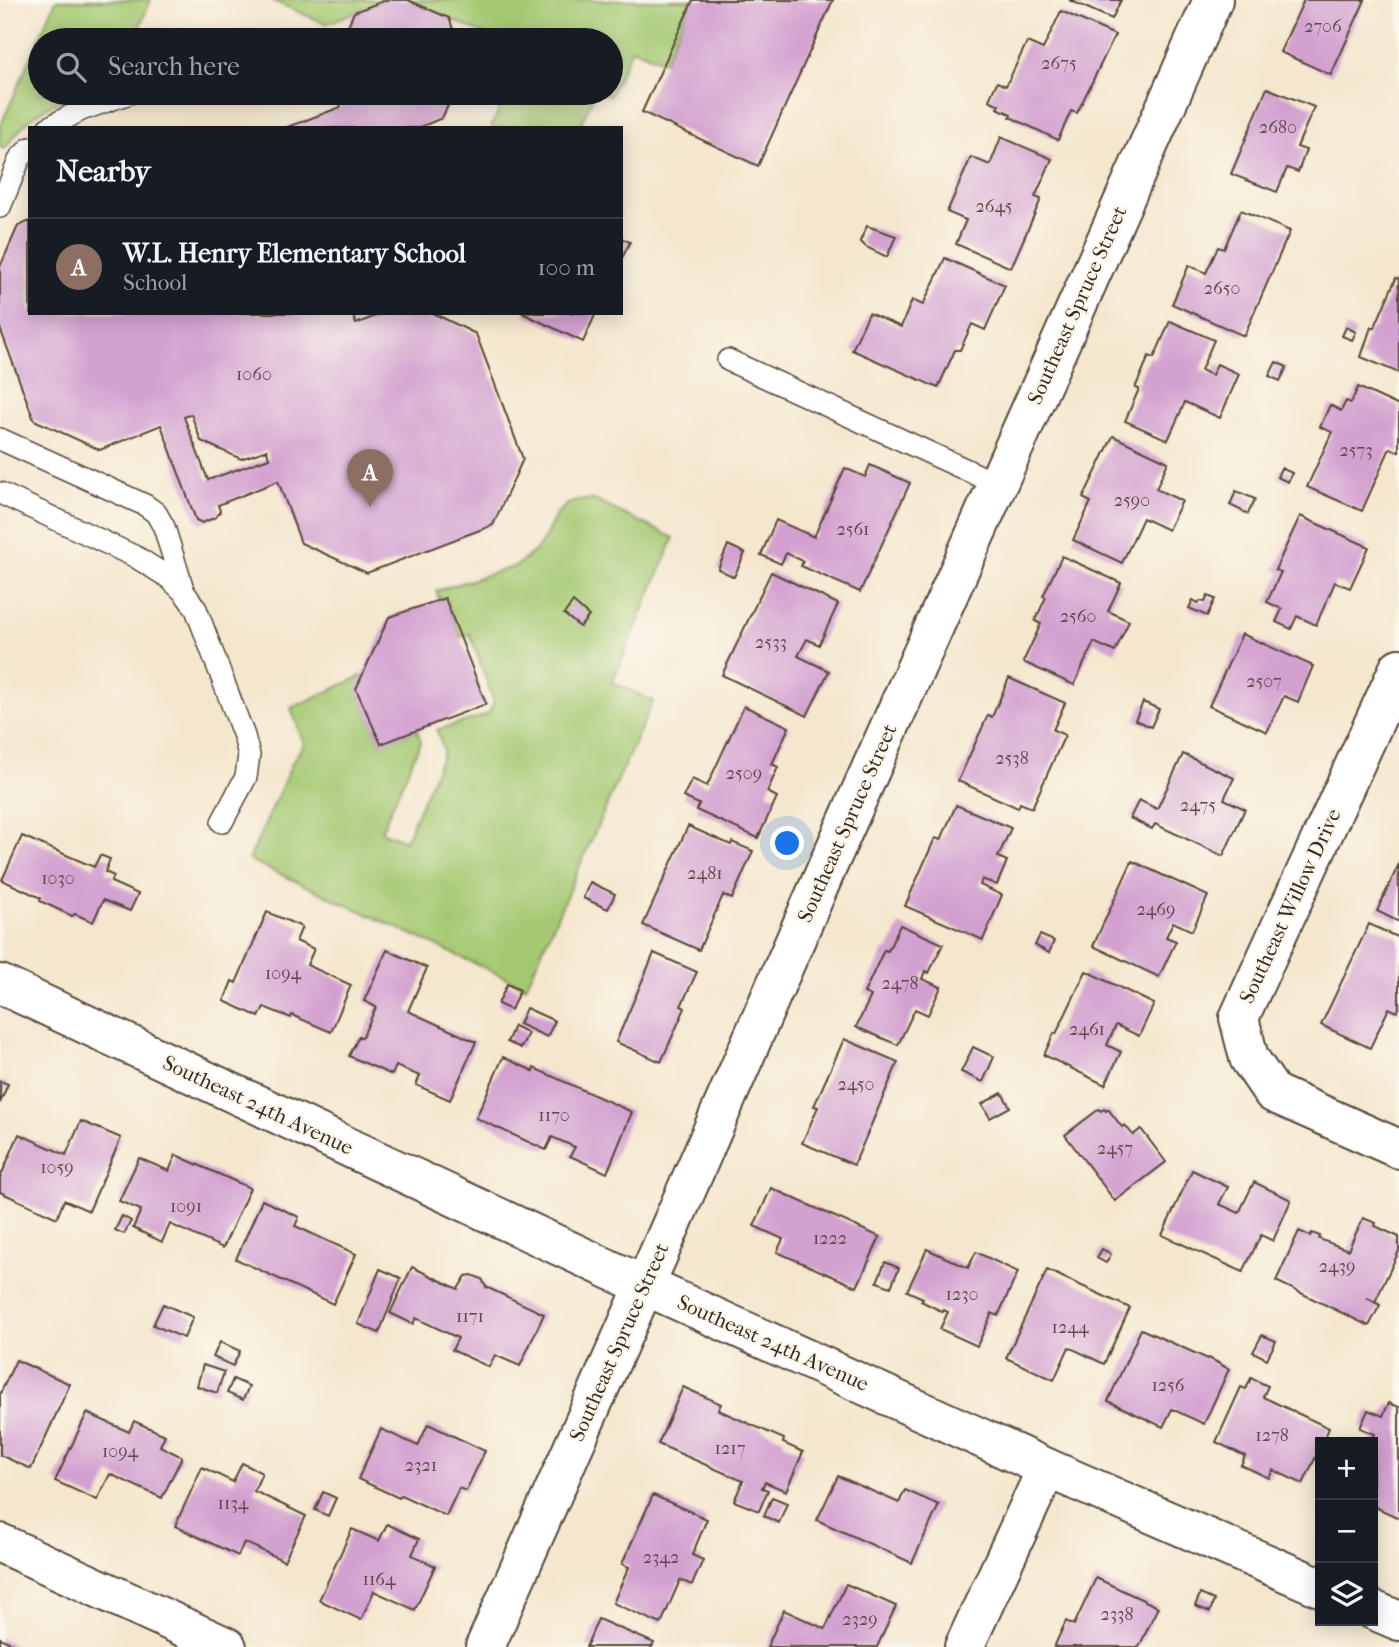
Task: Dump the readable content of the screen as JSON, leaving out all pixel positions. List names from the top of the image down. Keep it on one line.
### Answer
{"streets":{"street":["Southeast Spruce Street","Southeast Willow Drive","Southeast 24th Avenue"]},"crossings":[["Southeast Spruce Street","Southeast 24th Avenue"]],"house_numbers":["2706","2675","2680","2645","2650","1060","2573","2590","2561","2560","2533","2507","2538","2509","2475","2481","1030","2469","1094","2478","2461","2450","1170","2457","1059","1091","1222","2439","1230","1171","1244","1256","1278","1217","1094","2321","1134","2342","1164","2338","2329"],"page":{"search":"Search here","heading":"Nearby","list":[{"mark":"A","name":"W.L. Henry Elementary School","note":"School","value":"100 m"}],"pins":"A","map_buttons":["+","−"]}}
